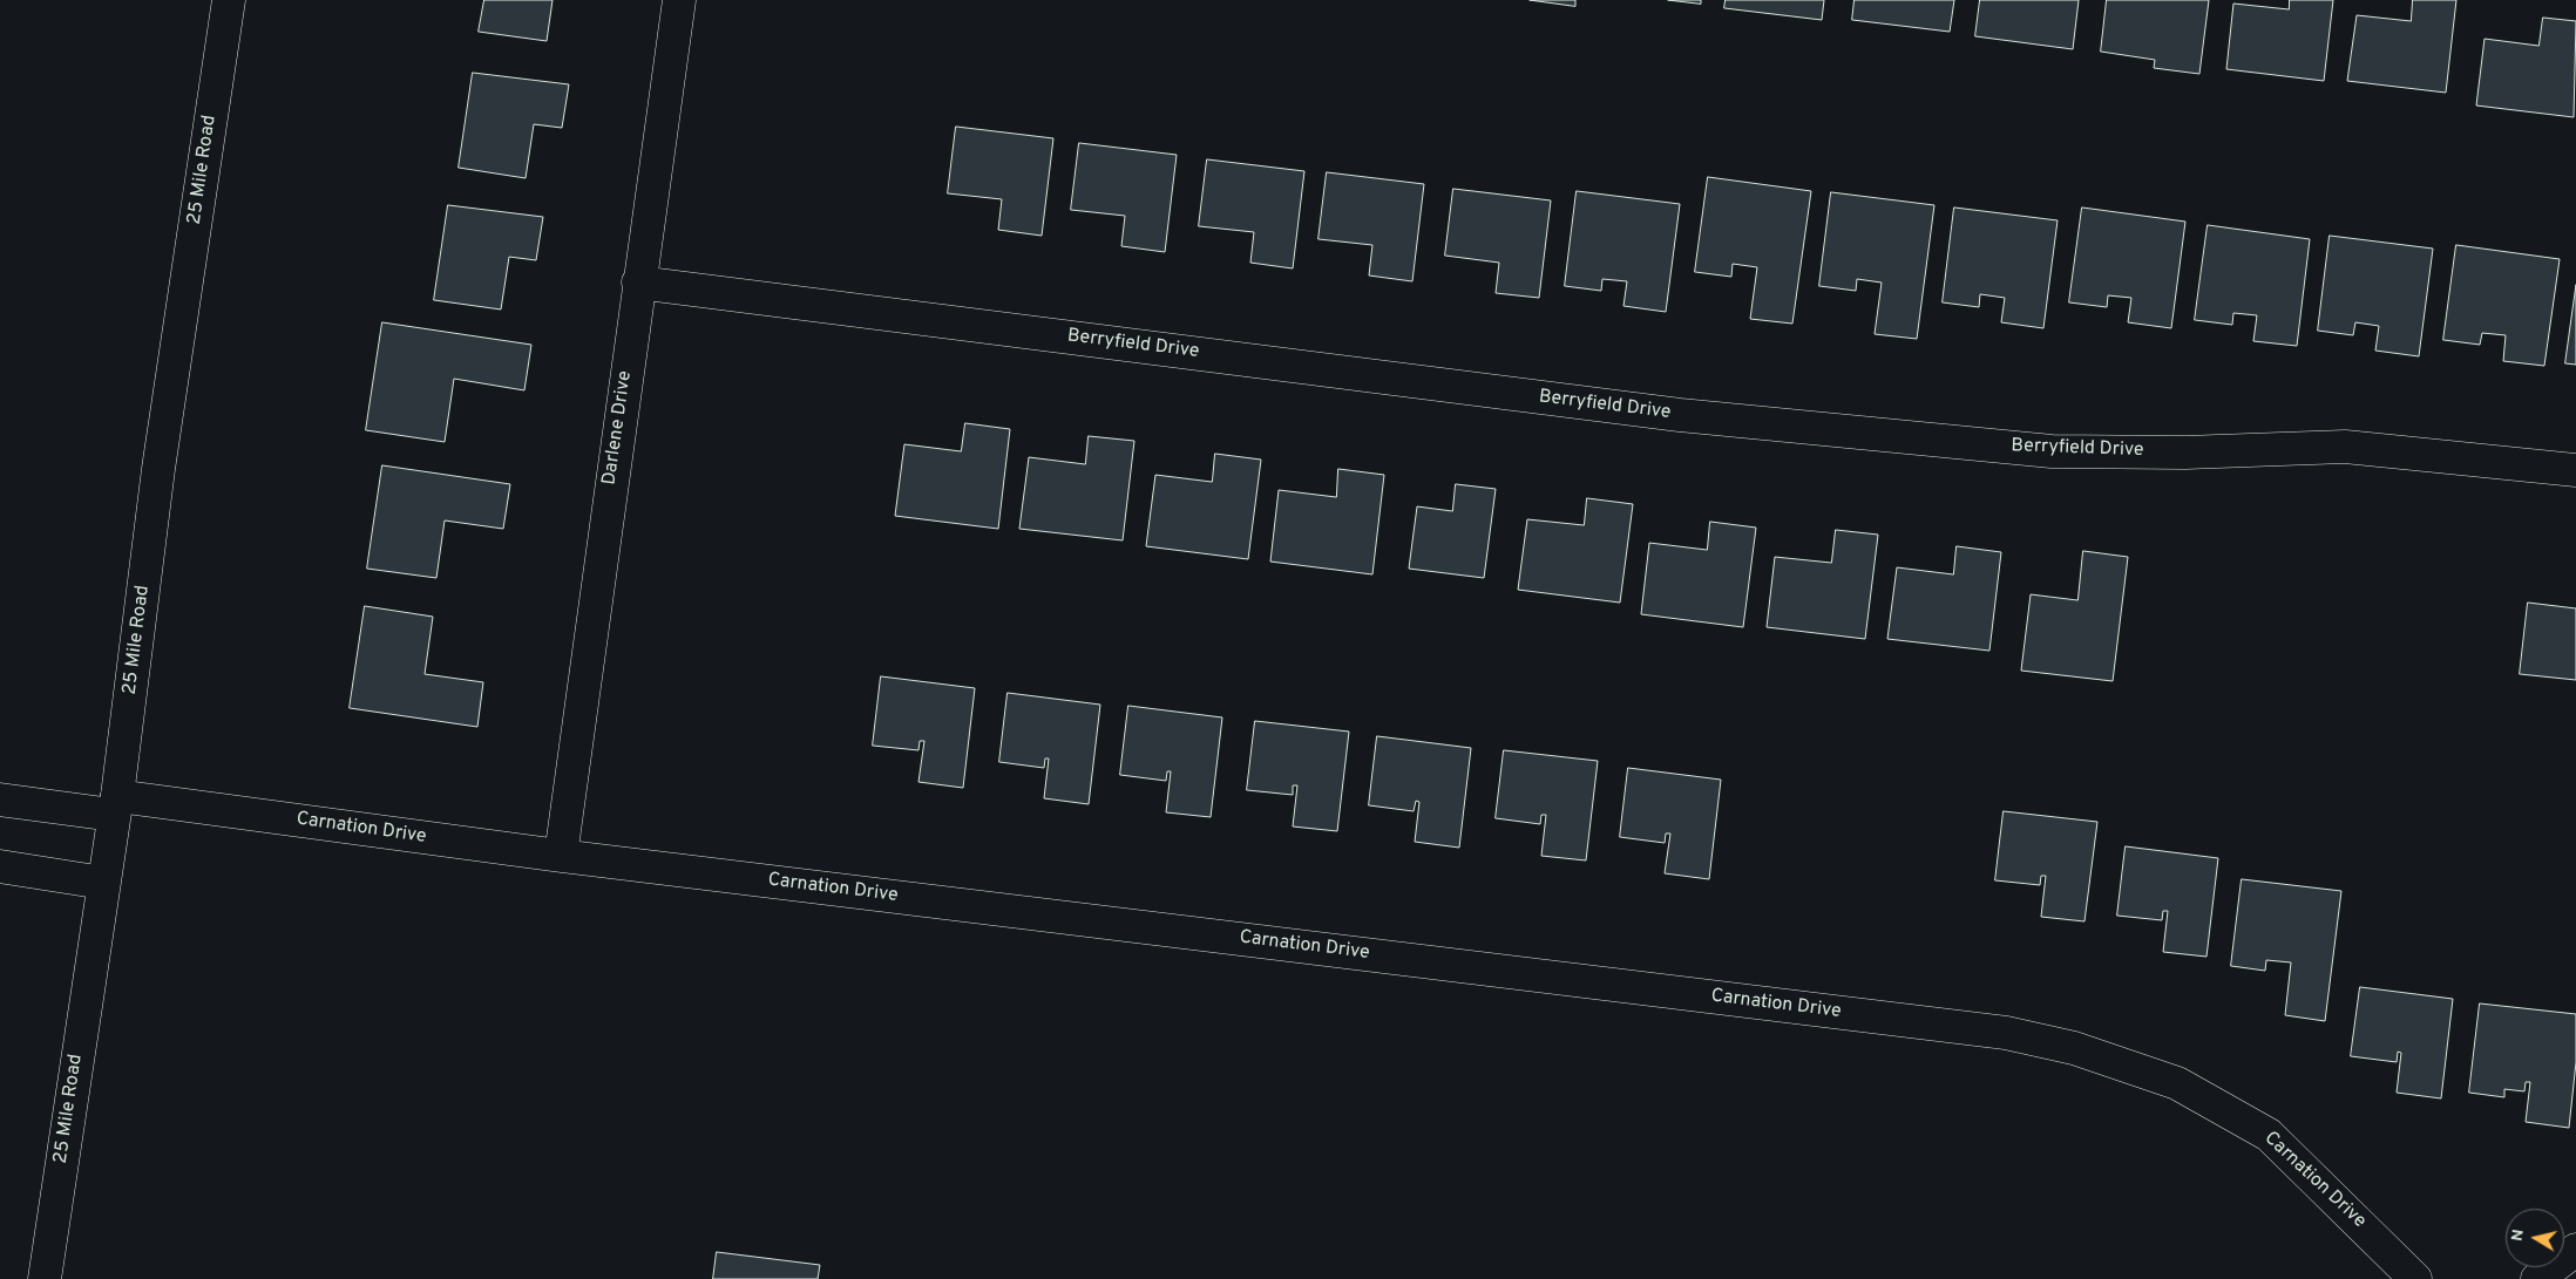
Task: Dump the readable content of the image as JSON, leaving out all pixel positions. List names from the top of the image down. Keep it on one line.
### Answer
{"streets":{"street":["25 Mile Road","Berryfield Drive","Darlene Drive","Carnation Drive"]},"crossings":[["25 Mile Road","Carnation Drive"],["Berryfield Drive","Darlene Drive"],["Darlene Drive","Carnation Drive"]],"north":"left"}
